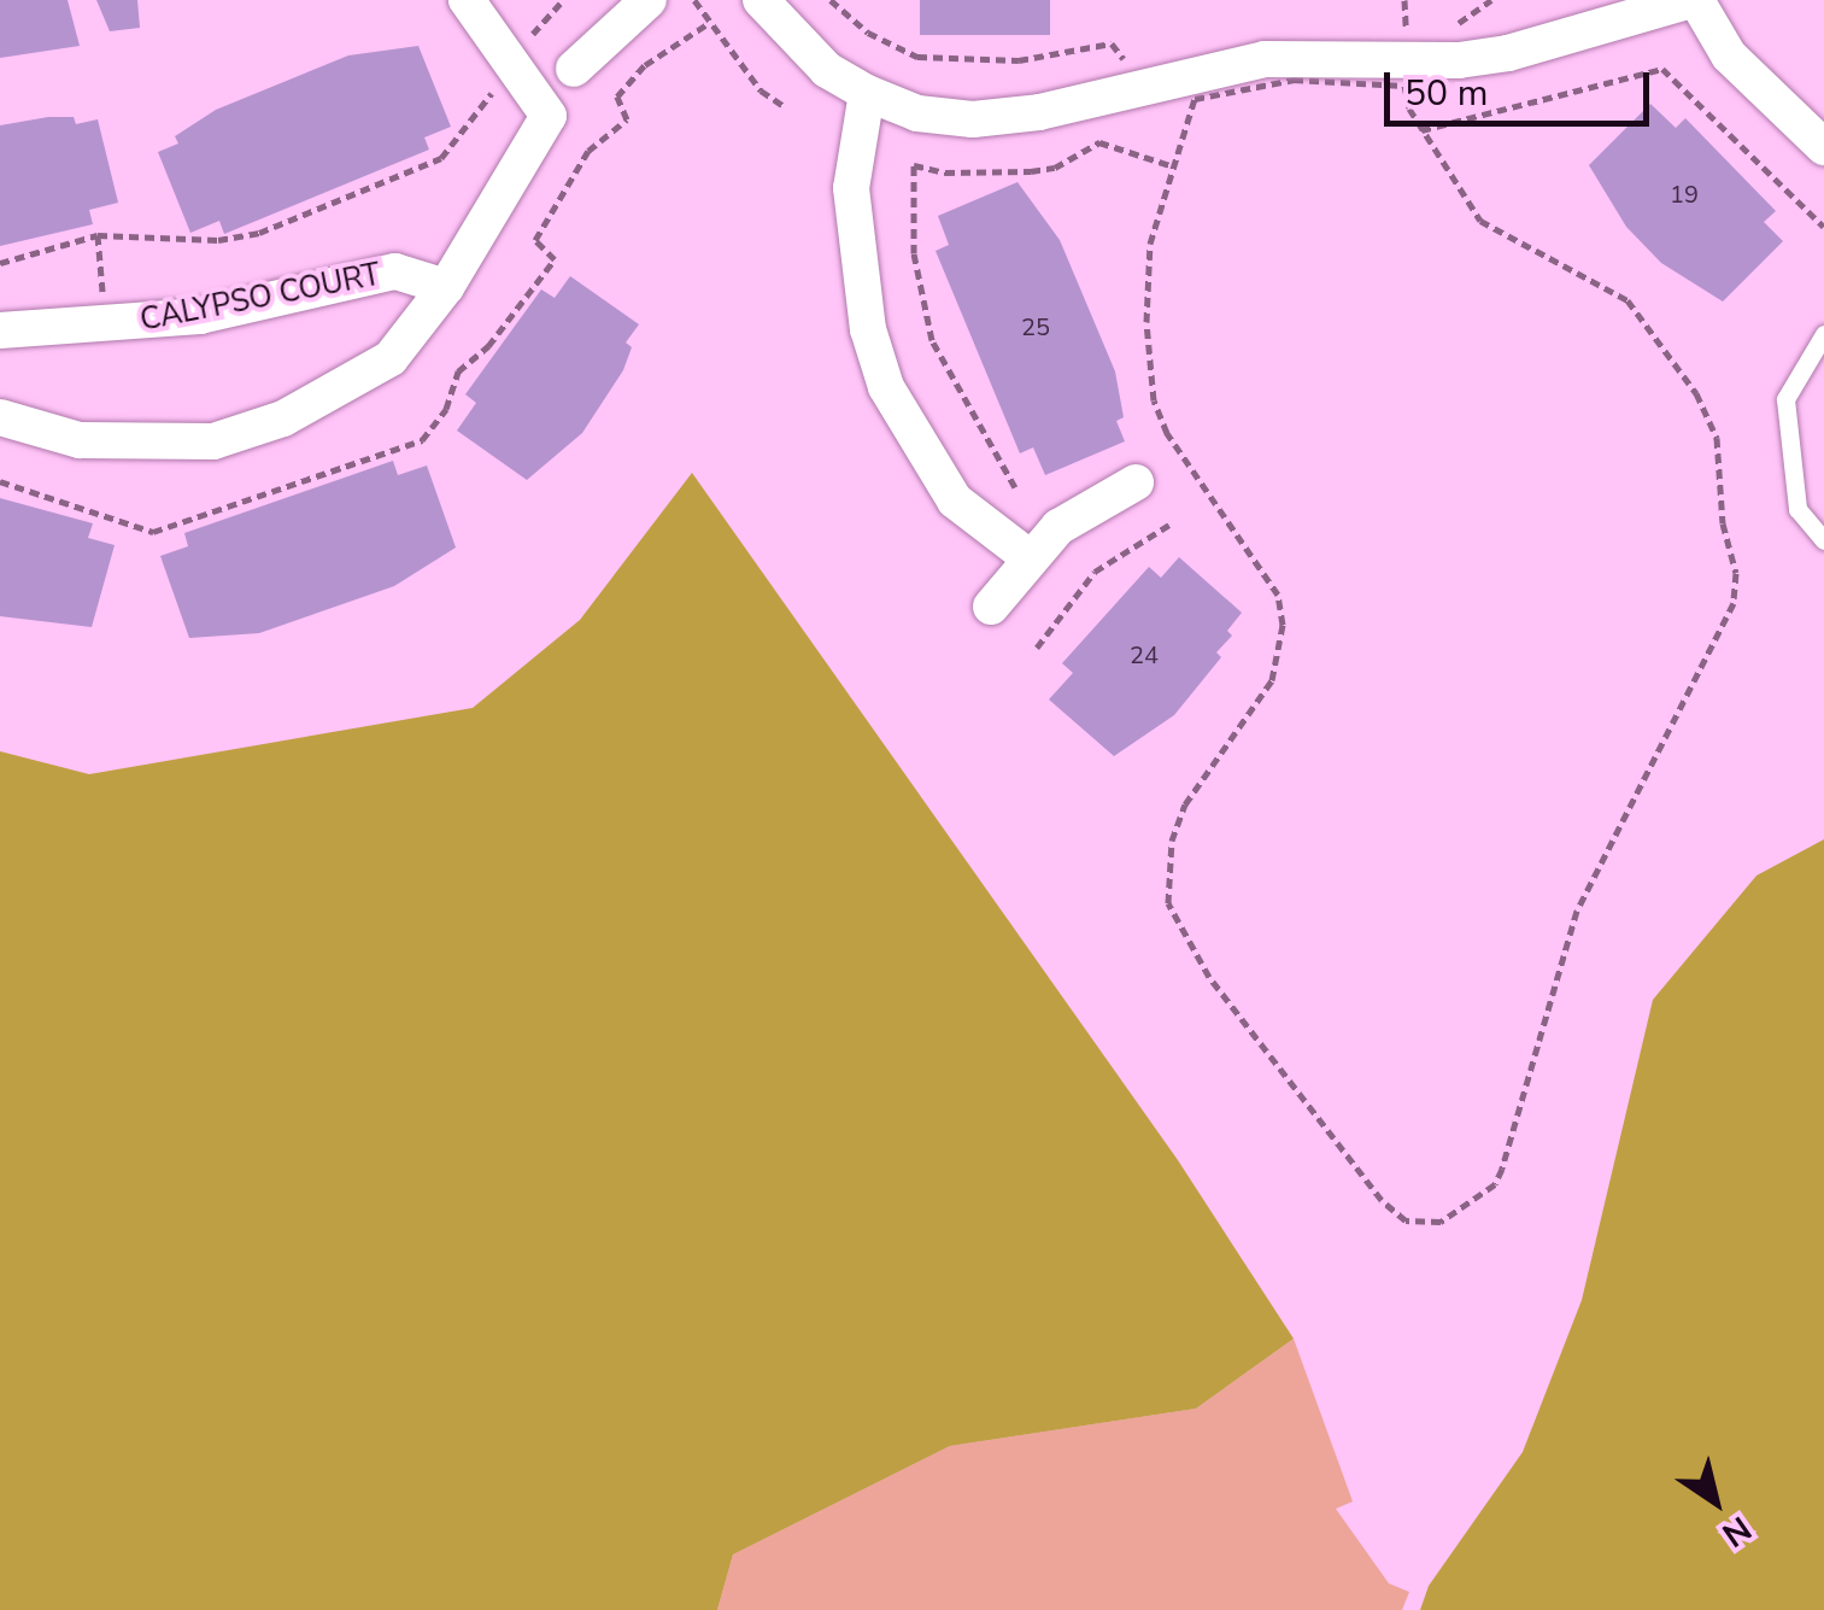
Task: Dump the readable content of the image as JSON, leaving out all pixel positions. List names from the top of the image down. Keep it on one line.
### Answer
{"streets":{"street":["CALYPSO COURT"]},"house_numbers":["19","25","24"],"scale_bar":"50 m","north":"bottom right"}
